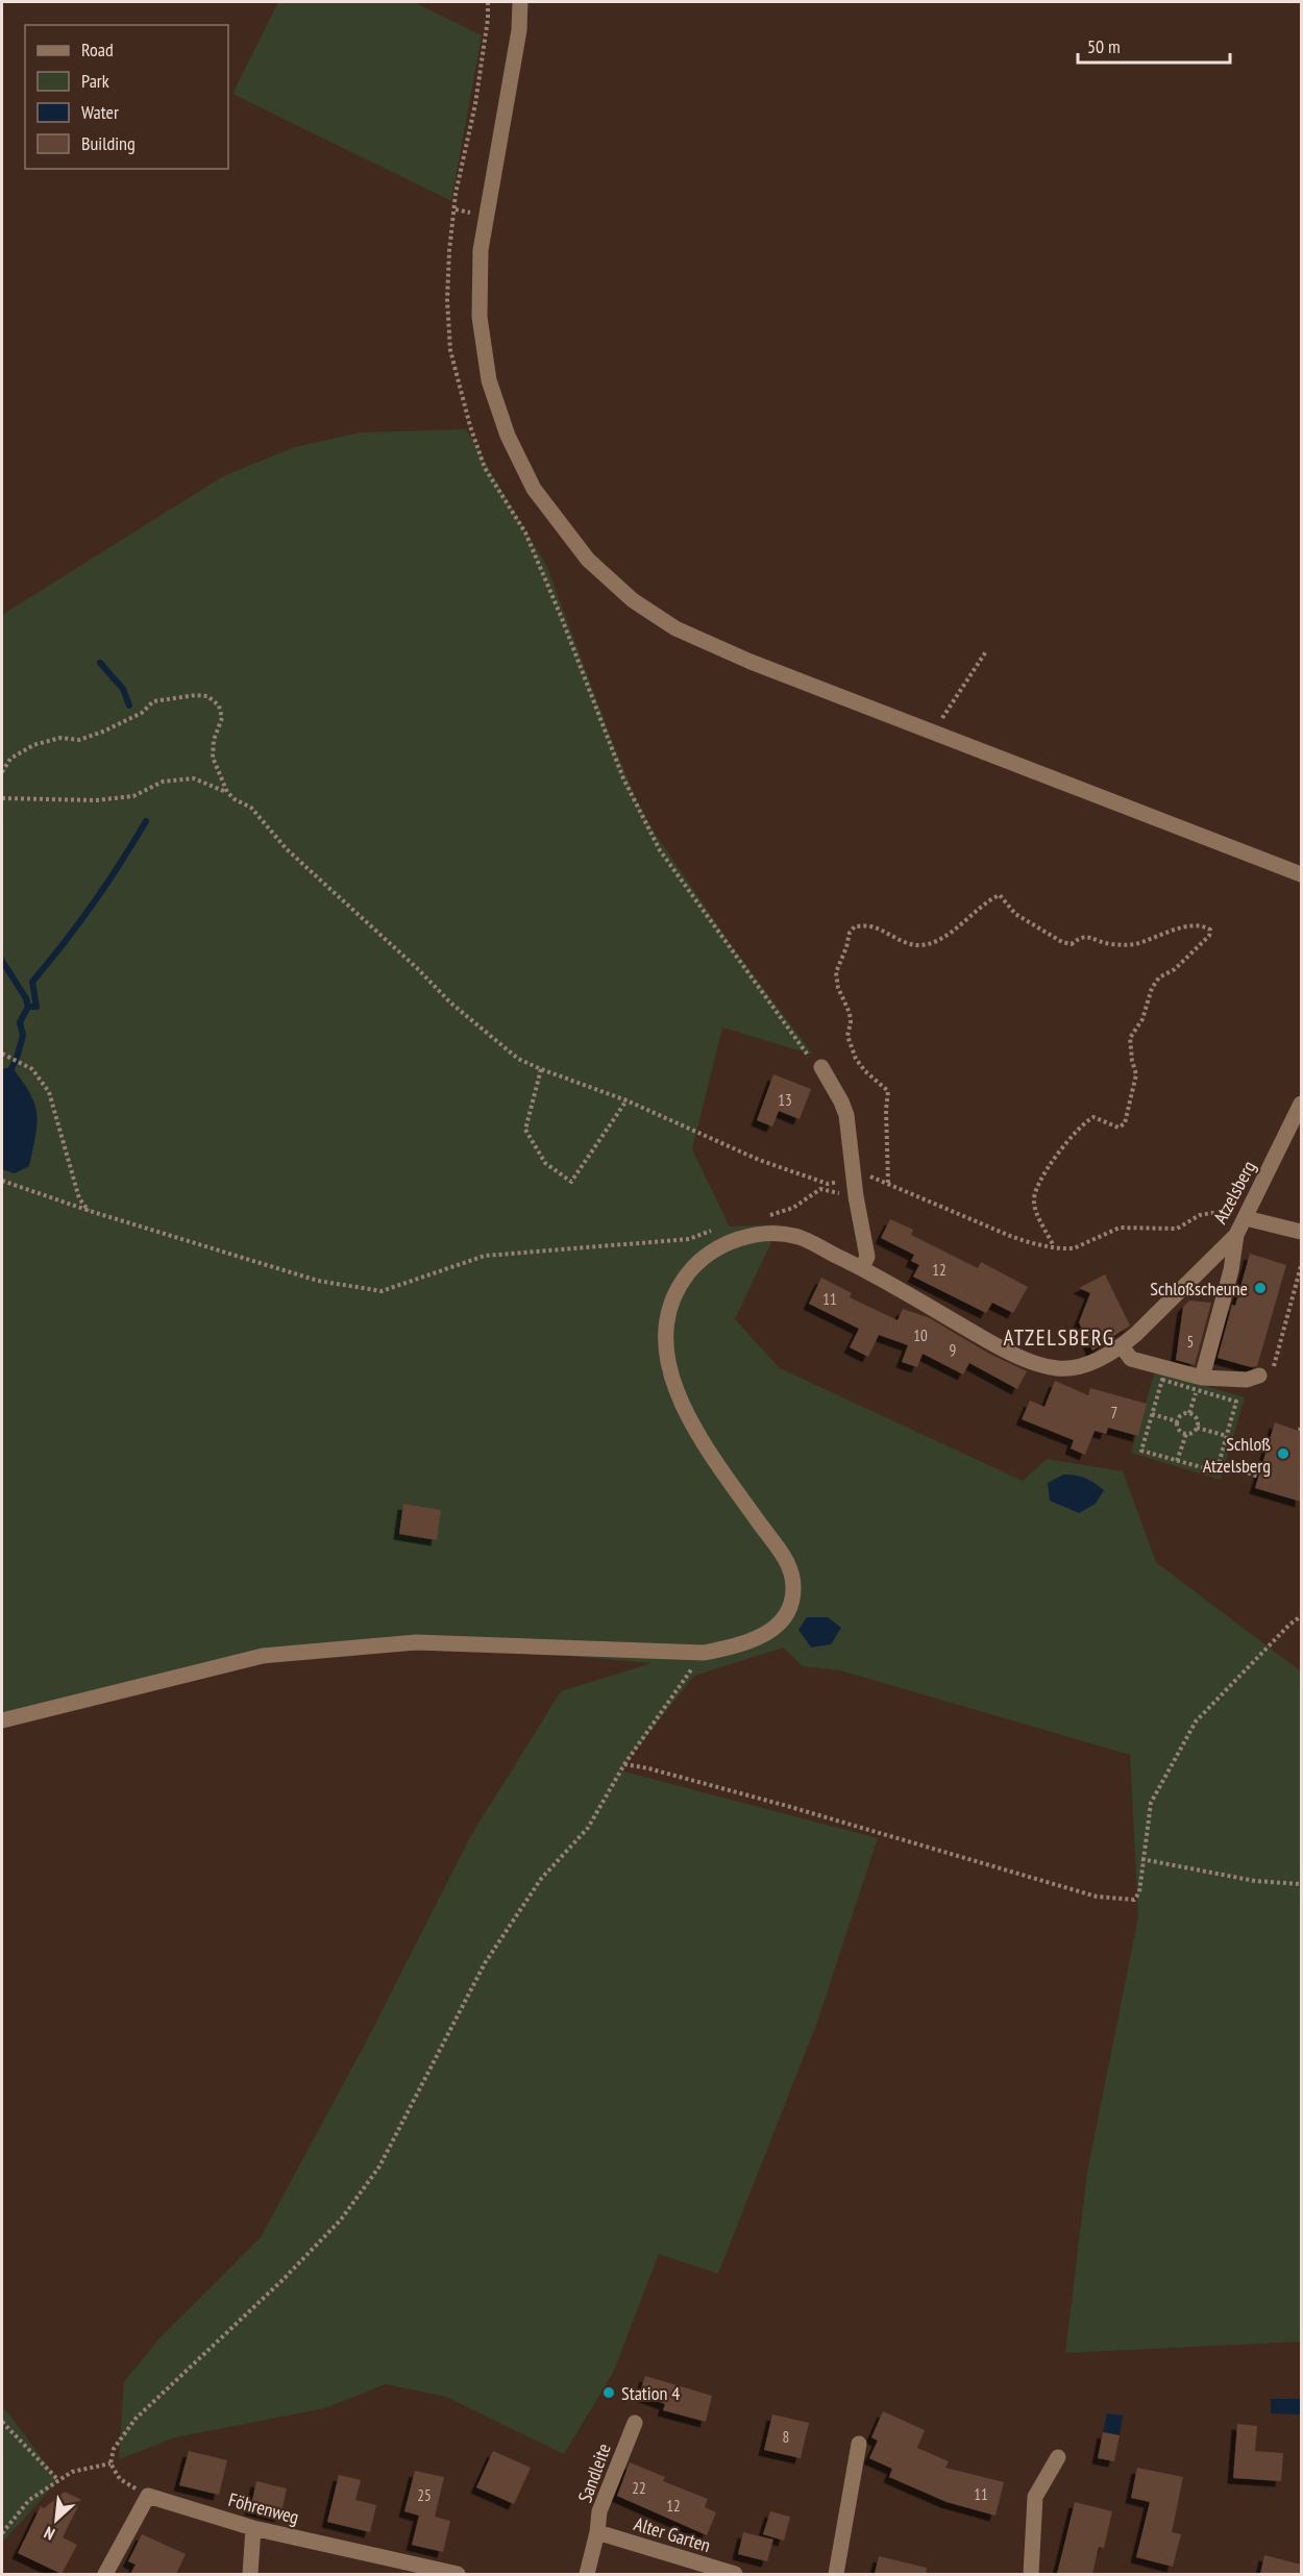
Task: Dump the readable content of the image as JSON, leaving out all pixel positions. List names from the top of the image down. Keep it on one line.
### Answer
{"streets":{"street":["Atzelsberg","Sandleite","Föhrenweg","Alter Garten"]},"crossings":[["Sandleite","Alter Garten"]],"districts":["ATZELSBERG"],"places":["Schloßscheune","Schloß Atzelsberg","Station 4"],"house_numbers":["13","12","11","10","5","9","7","8","22","11","25","12"],"legend":["Road","Park","Water","Building"],"scale_bar":"50 m","north":"bottom left"}
